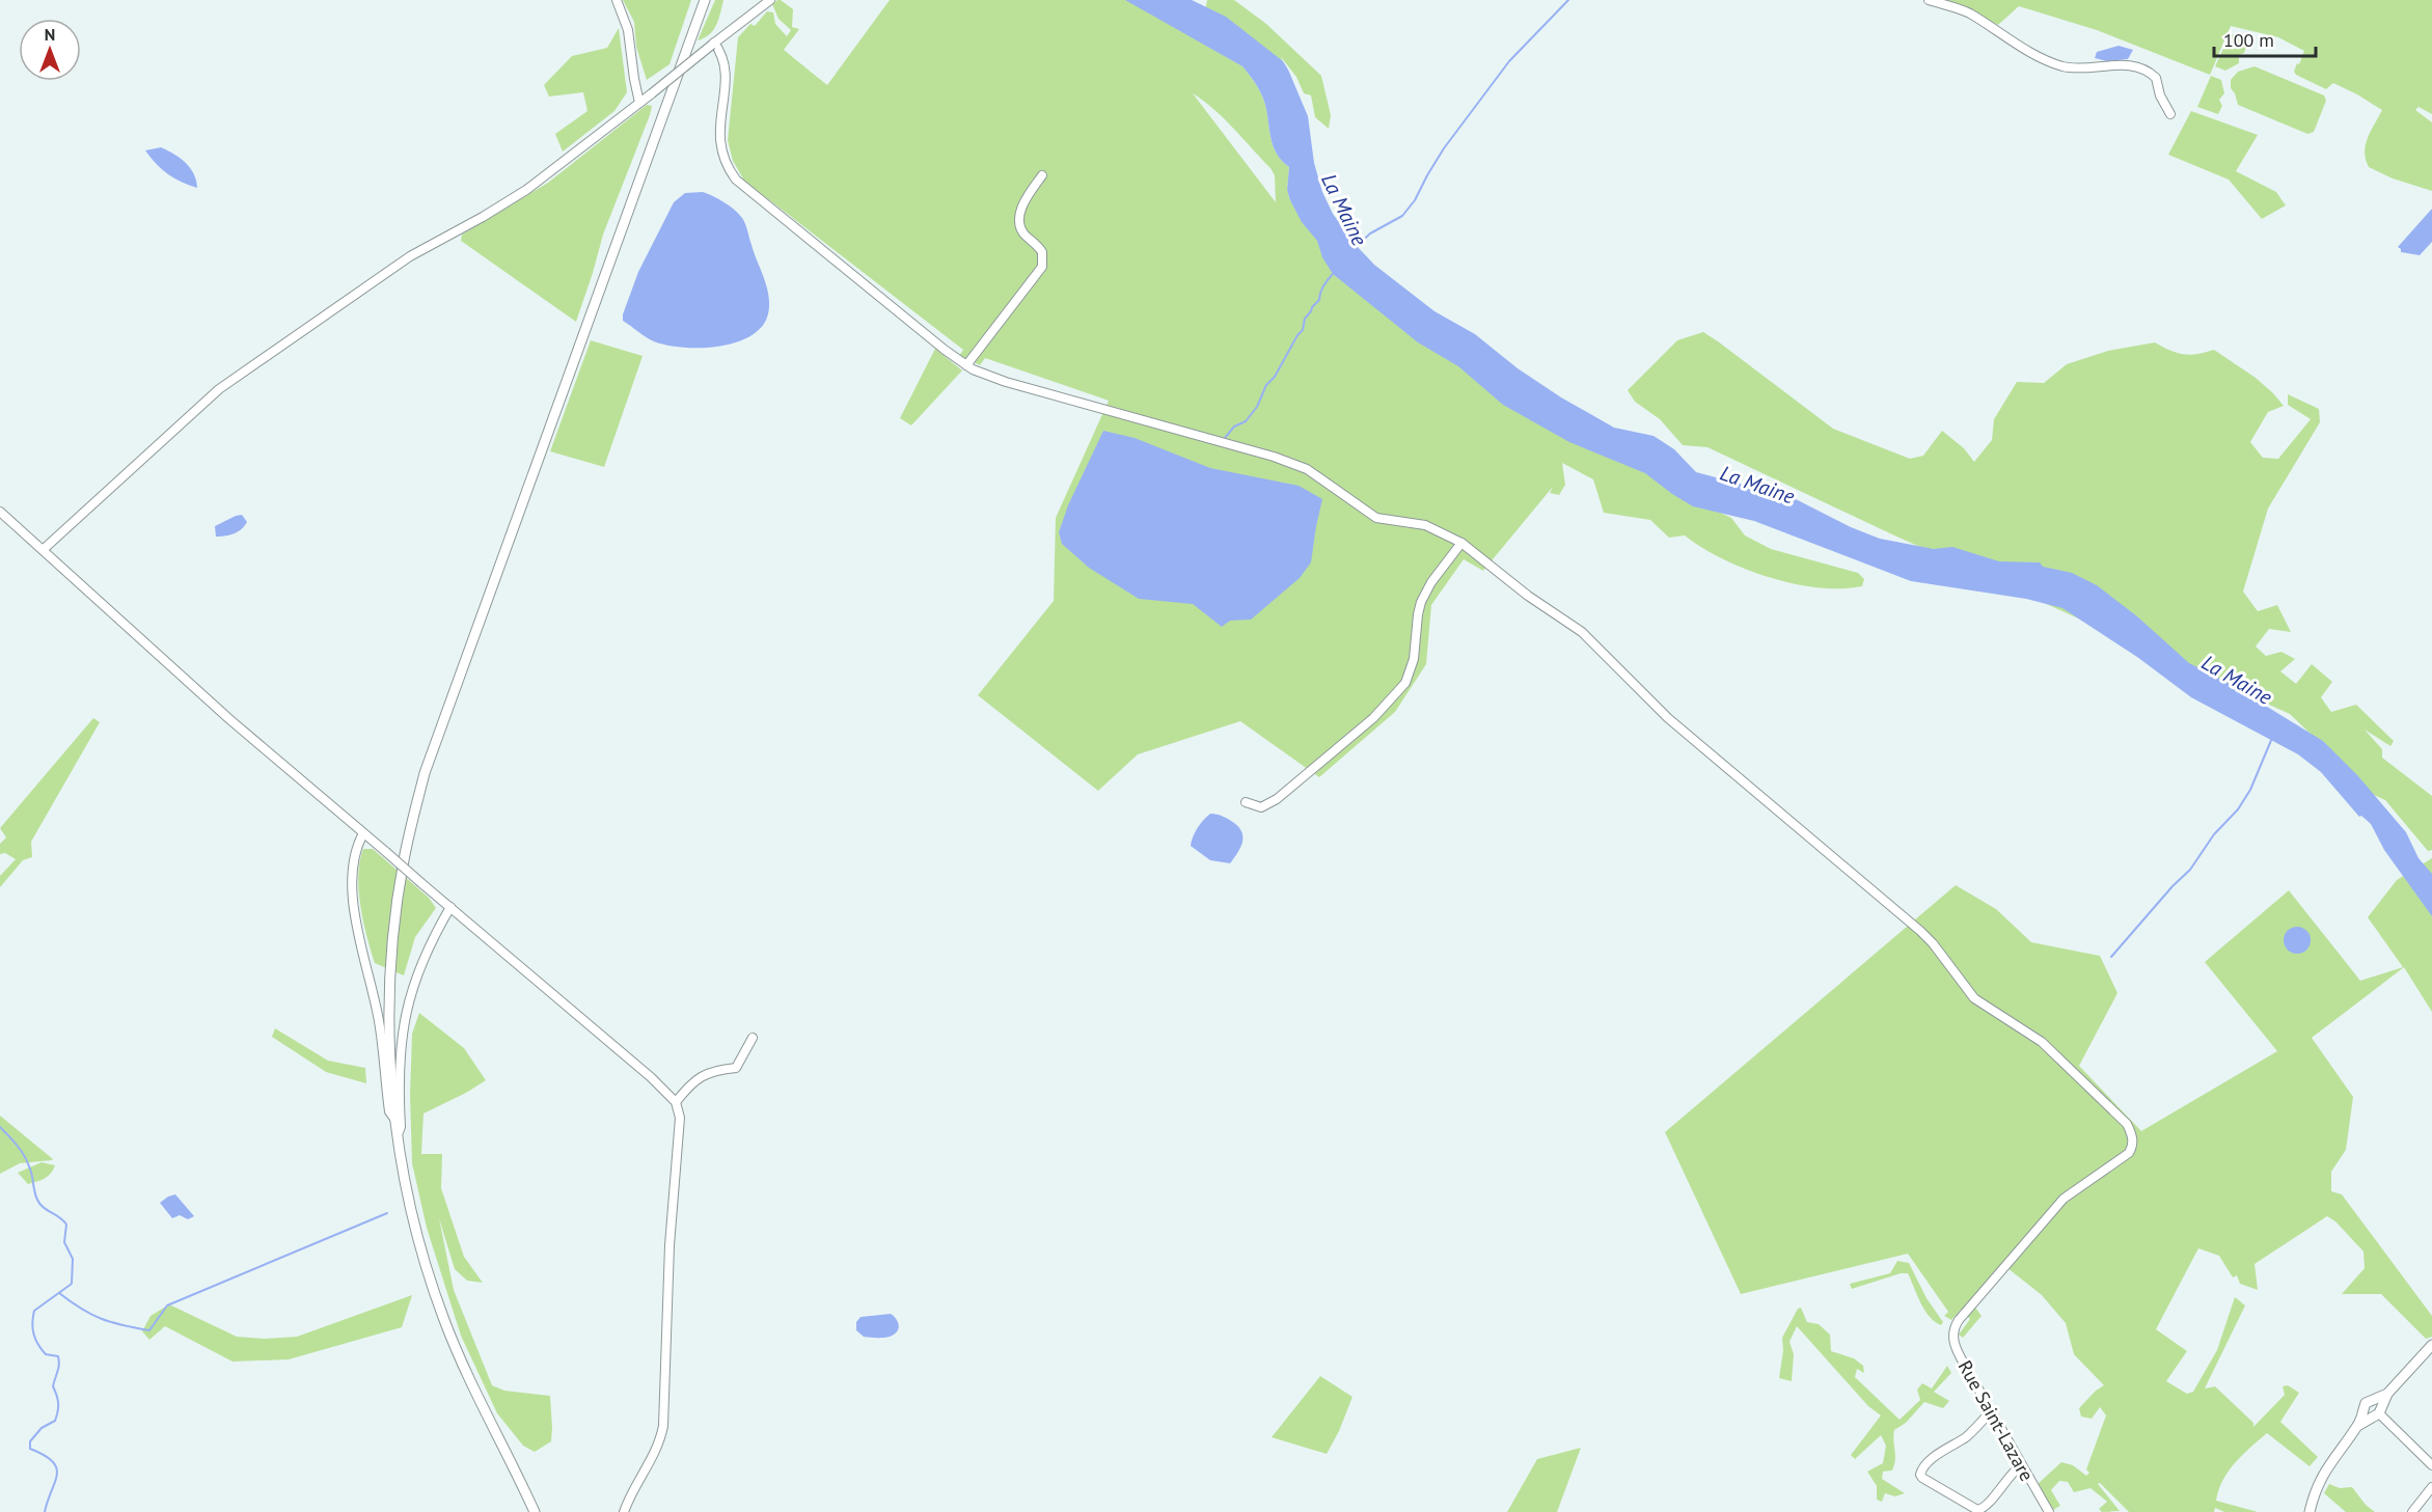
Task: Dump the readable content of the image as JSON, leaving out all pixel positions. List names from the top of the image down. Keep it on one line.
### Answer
{"streets":{"street":["Rue Saint-Lazare"]},"water":["La Maine"],"scale_bar":"100 m","north":"top"}
